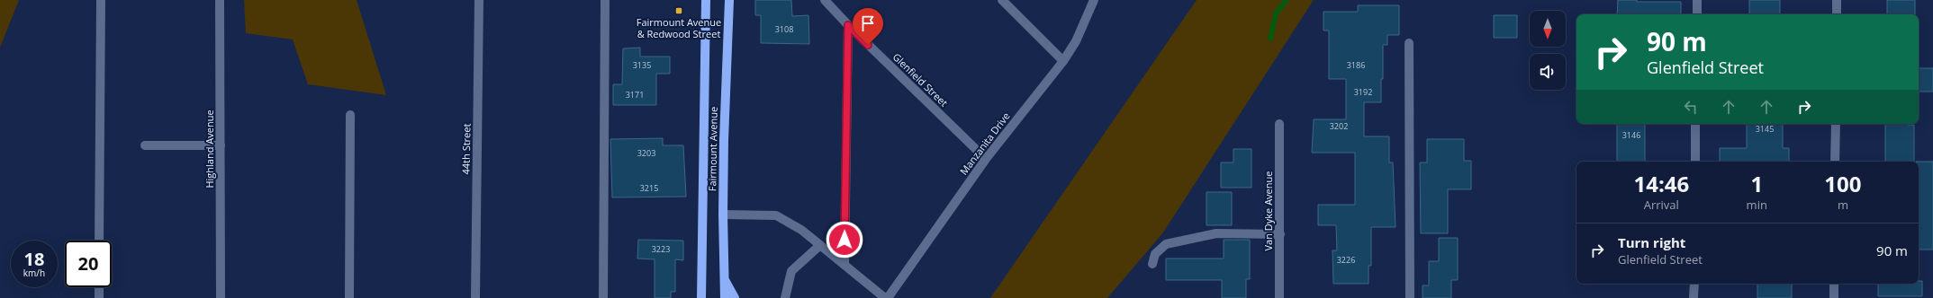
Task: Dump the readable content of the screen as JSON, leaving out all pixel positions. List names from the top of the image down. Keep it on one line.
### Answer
{"streets":{"main road":["Fairmount Avenue"],"street":["Glenfield Street","Manzanita Drive","Highland Avenue","44th Street","Van Dyke Avenue"]},"crossings":[["Glenfield Street","Manzanita Drive"]],"places":{"transit":["Fairmount Avenue & Redwood Street"]},"house_numbers":["3108","3135","3186","3192","3171","3202","3145","3146","3203","3215","3223","3226"],"north":"bottom","page":{"turn":["90 m","Glenfield Street"],"eta":["14:46","Arrival","1","min","100","m"],"list":[{"name":"Turn right","note":"Glenfield Street","value":"90 m"}],"speed":"18 km/h","limit":"20"}}
